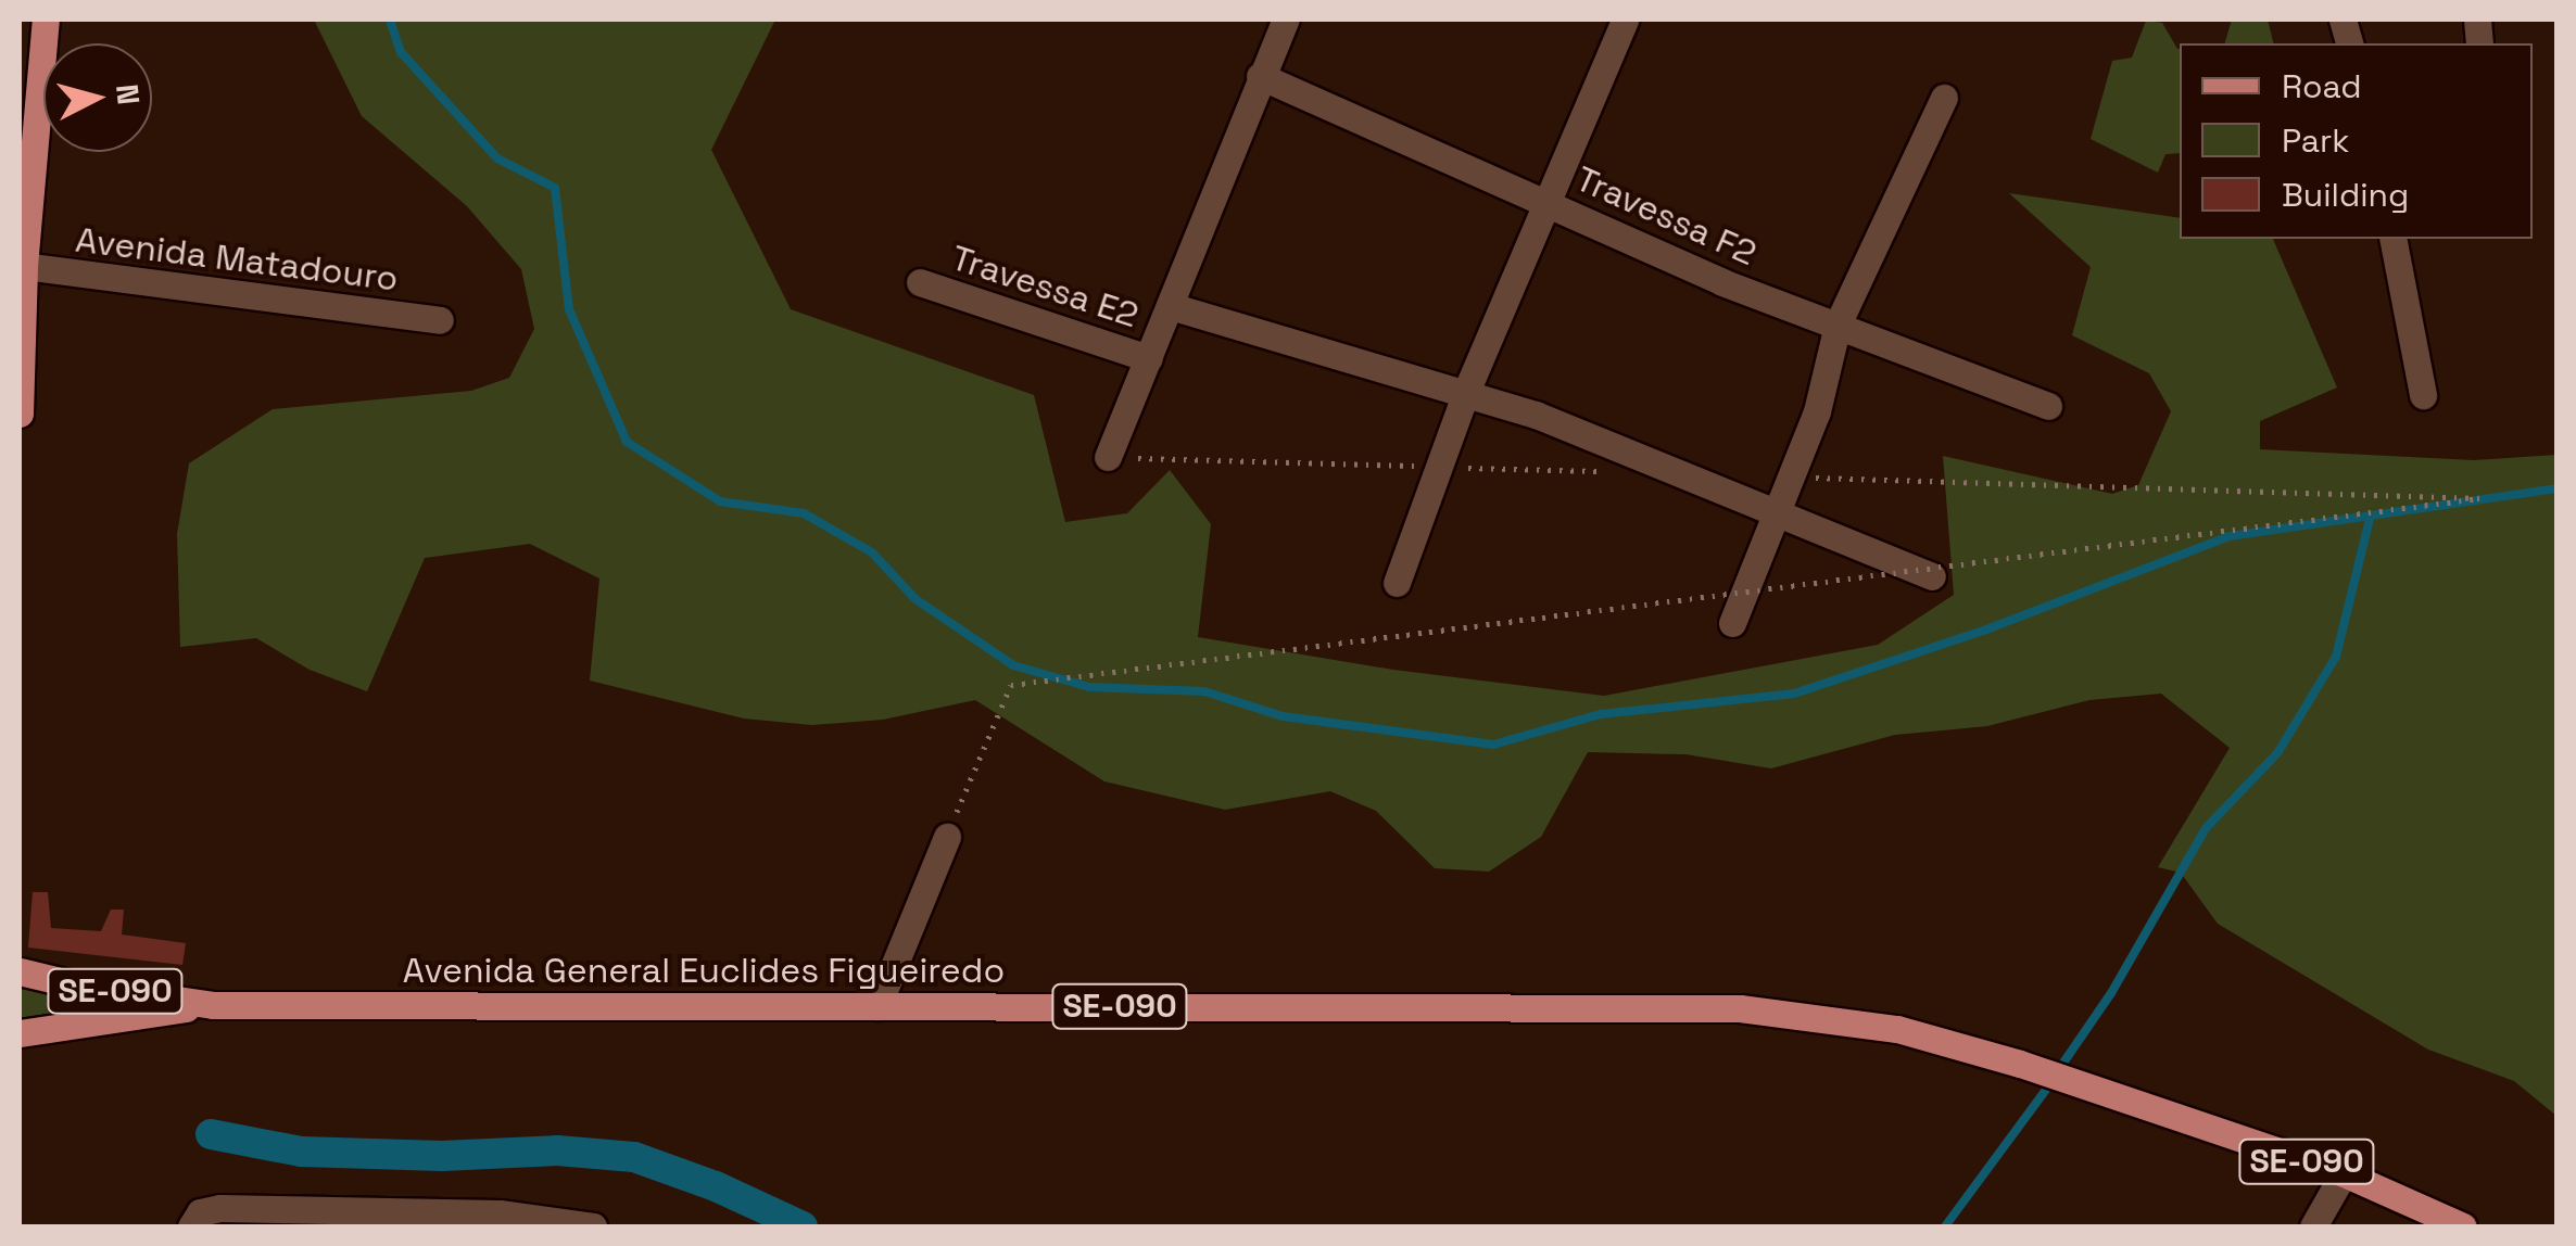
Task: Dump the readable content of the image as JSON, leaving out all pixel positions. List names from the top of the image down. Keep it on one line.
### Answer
{"streets":{"main road":["Avenida Matadouro","Avenida General Euclides Figueiredo","SE-090"],"street":["Travessa F2","Travessa E2"]},"legend":["Road","Park","Building"],"north":"right"}
